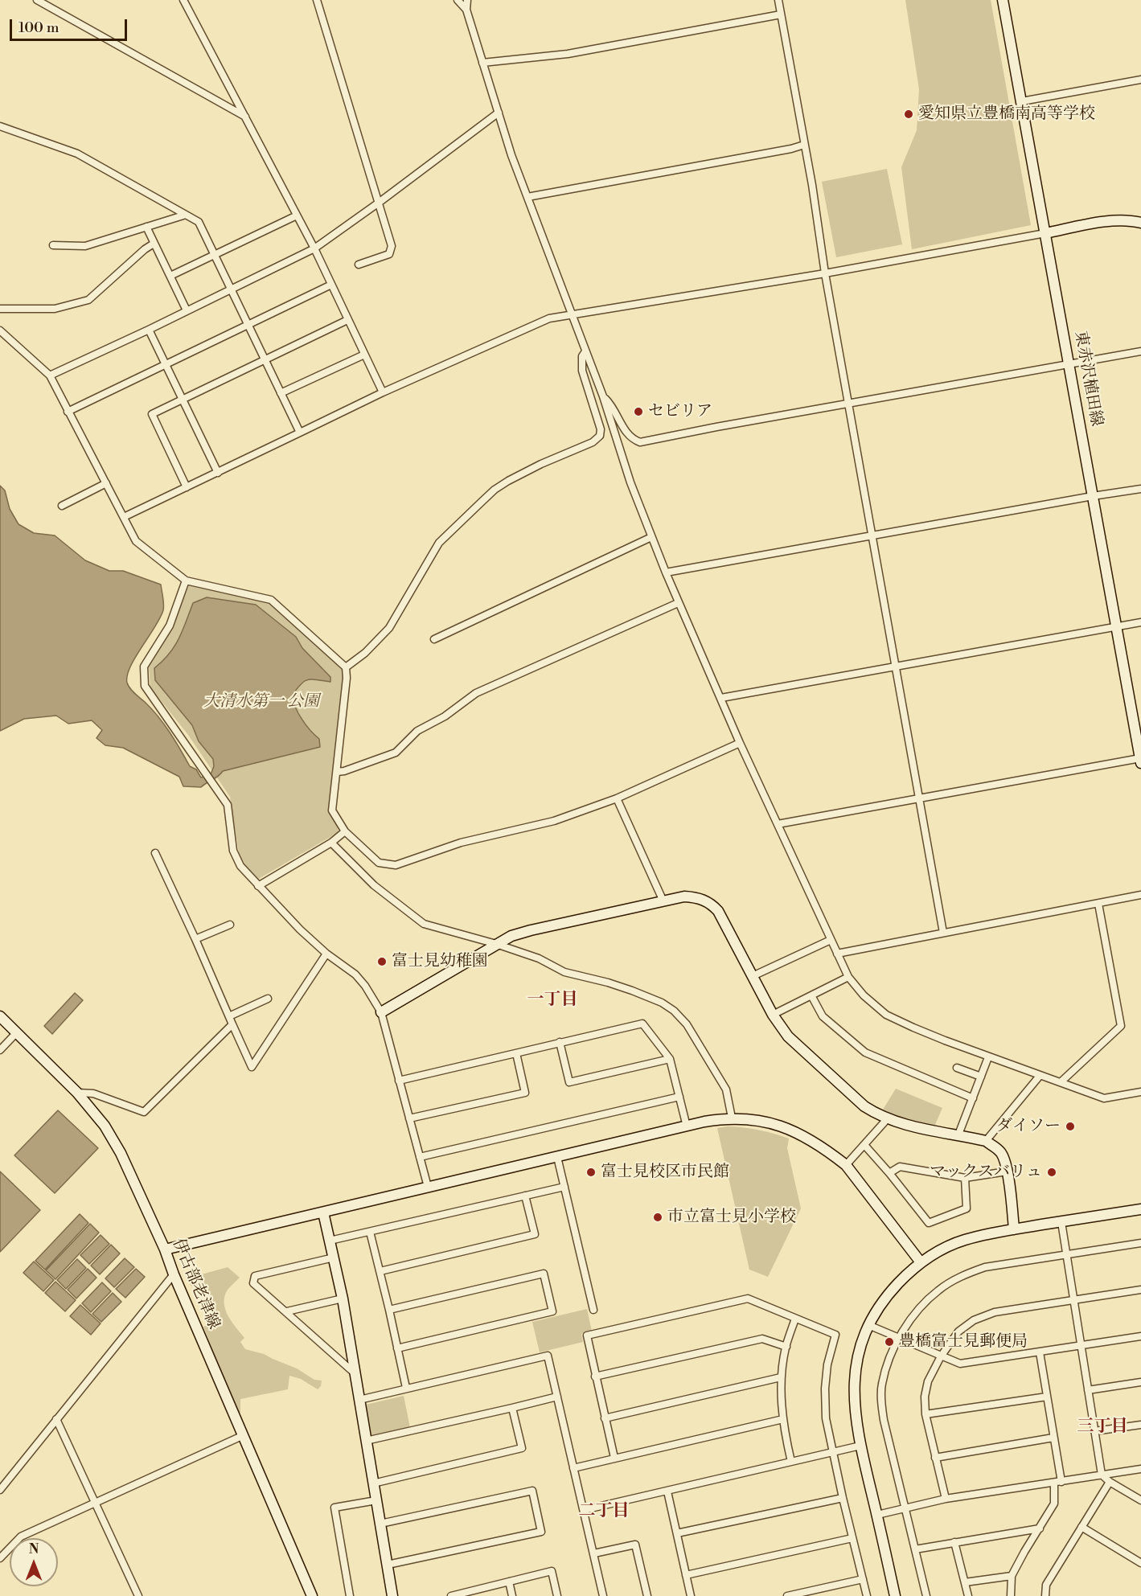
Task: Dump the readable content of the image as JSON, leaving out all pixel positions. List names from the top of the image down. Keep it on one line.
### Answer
{"streets":{"street":["東赤沢植田線","伊古部老津線"]},"districts":["一丁目","三丁目","二丁目"],"parks":["大清水第一 公園"],"places":["愛知県立豊橋南高等学校","セビリア","富士見幼稚園","ダイソー","富士見校区市民館","マックスバリュ","市立富士見小学校","豊橋富士見郵便局"],"scale_bar":"100 m","north":"top"}
